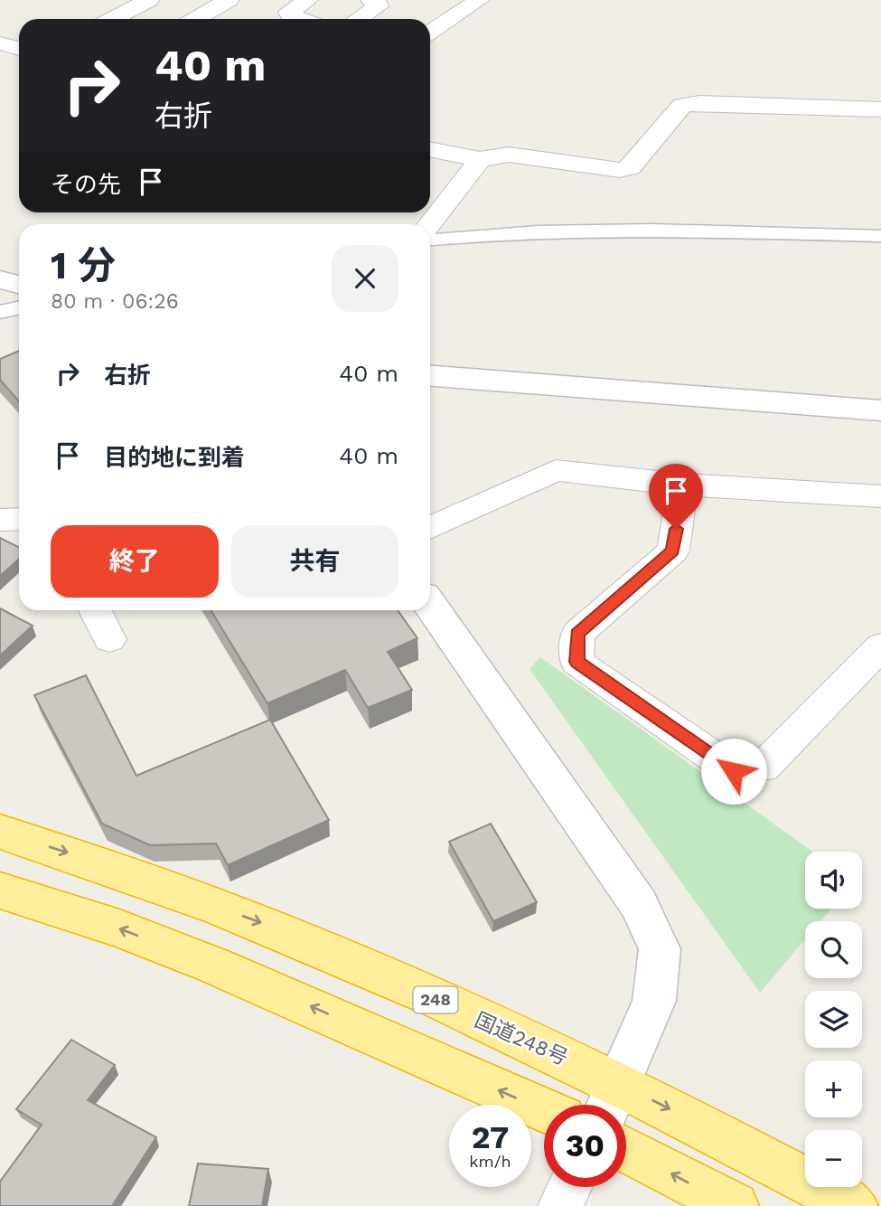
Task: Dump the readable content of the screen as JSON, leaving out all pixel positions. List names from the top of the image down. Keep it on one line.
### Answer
{"streets":{"highway":["248","国道248号"]},"page":{"turn":["40 m","右折"],"then":"その先","heading":["1 分","80 m · 06:26"],"list":[{"name":"右折","value":"40 m"},{"name":"目的地に到着","value":"40 m"}],"buttons":["終了","共有"],"map_buttons":["+","−"],"speed":"27 km/h","limit":"30"}}
